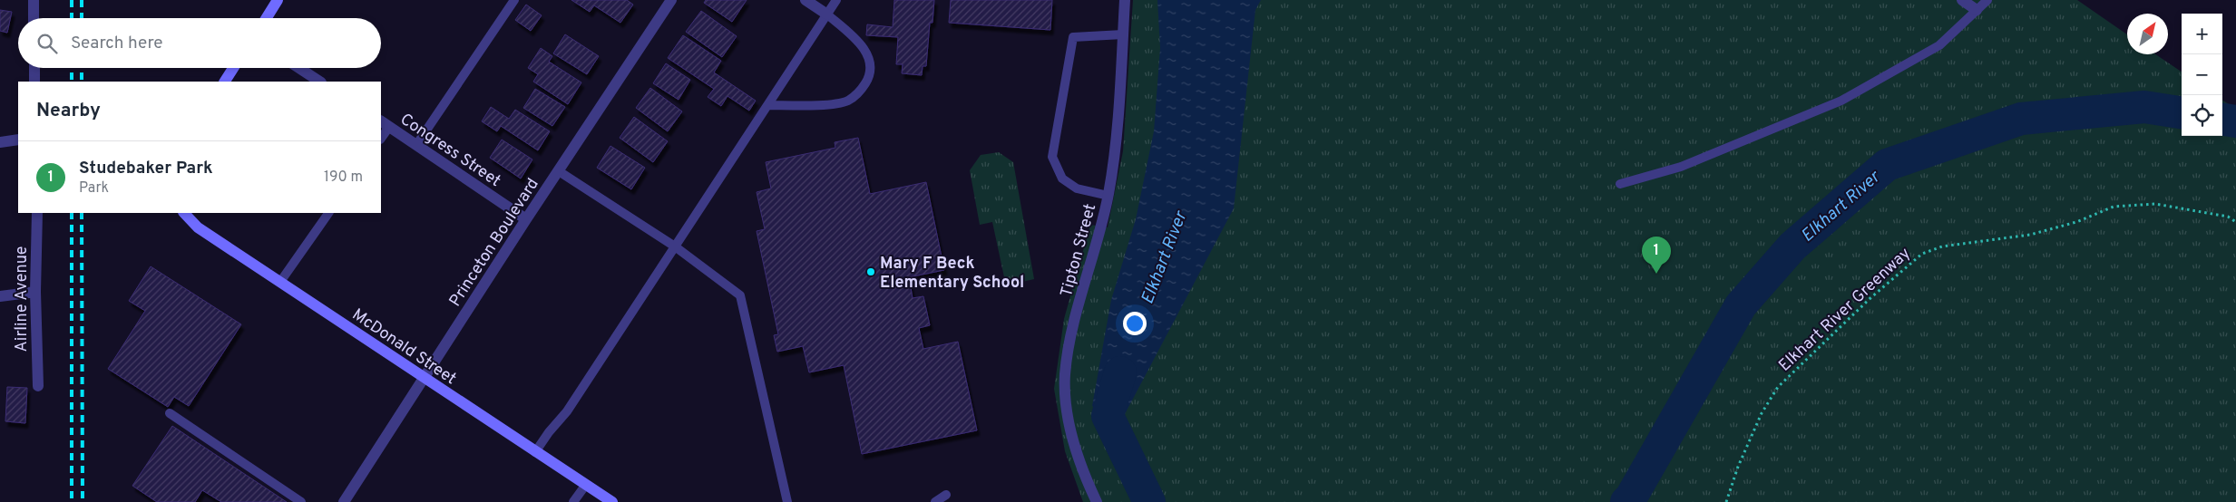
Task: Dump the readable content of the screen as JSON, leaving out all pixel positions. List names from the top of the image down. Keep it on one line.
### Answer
{"streets":{"street":["Congress Street","Princeton Boulevard","Tipton Street","Airline Avenue","McDonald Street"],"path":["Elkhart River Greenway"]},"crossings":[["Congress Street","Princeton Boulevard"],["Princeton Boulevard","McDonald Street"]],"water":["Elkhart River"],"places":["Mary F Beck Elementary School"],"north":"top right","page":{"map_buttons":["+","−"],"search":"Search here","heading":"Nearby","list":[{"mark":"1","name":"Studebaker Park","note":"Park","value":"190 m"}],"pins":"1"}}
